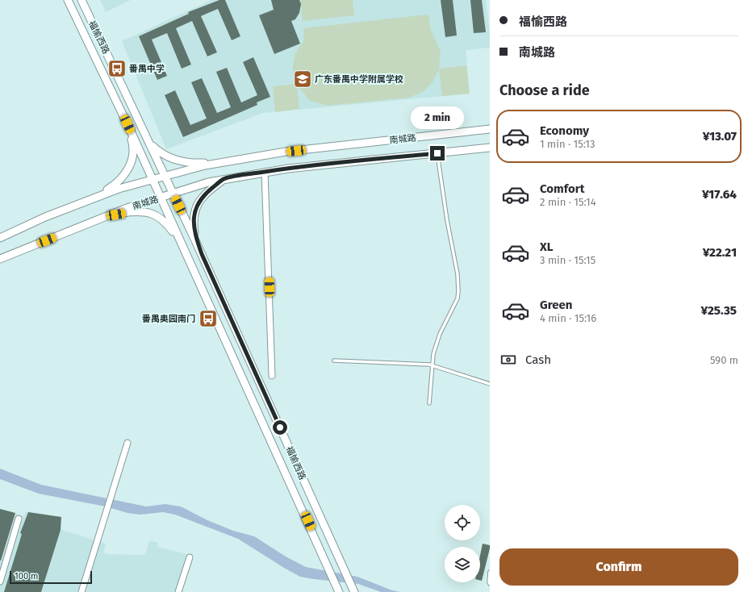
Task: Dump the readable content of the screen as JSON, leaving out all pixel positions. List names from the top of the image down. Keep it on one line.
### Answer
{"streets":{"street":["福愉西路","南城路"]},"crossings":[["福愉西路","南城路"]],"places":{"bus stop":["番禺中学","番禺奥园南门"],"school or university":["广东番禺中学附属学校"]},"scale_bar":"100 m","page":{"banner":["福愉西路","南城路"],"heading":"Choose a ride","bubble":"2 min","list":[{"name":"Economy","note":"1 min · 15:13","value":"¥13.07"},{"name":"Comfort","note":"2 min · 15:14","value":"¥17.64"},{"name":"XL","note":"3 min · 15:15","value":"¥22.21"},{"name":"Green","note":"4 min · 15:16","value":"¥25.35"}],"pay":["Cash","590 m"],"buttons":"Confirm","scale":"100 m"}}
